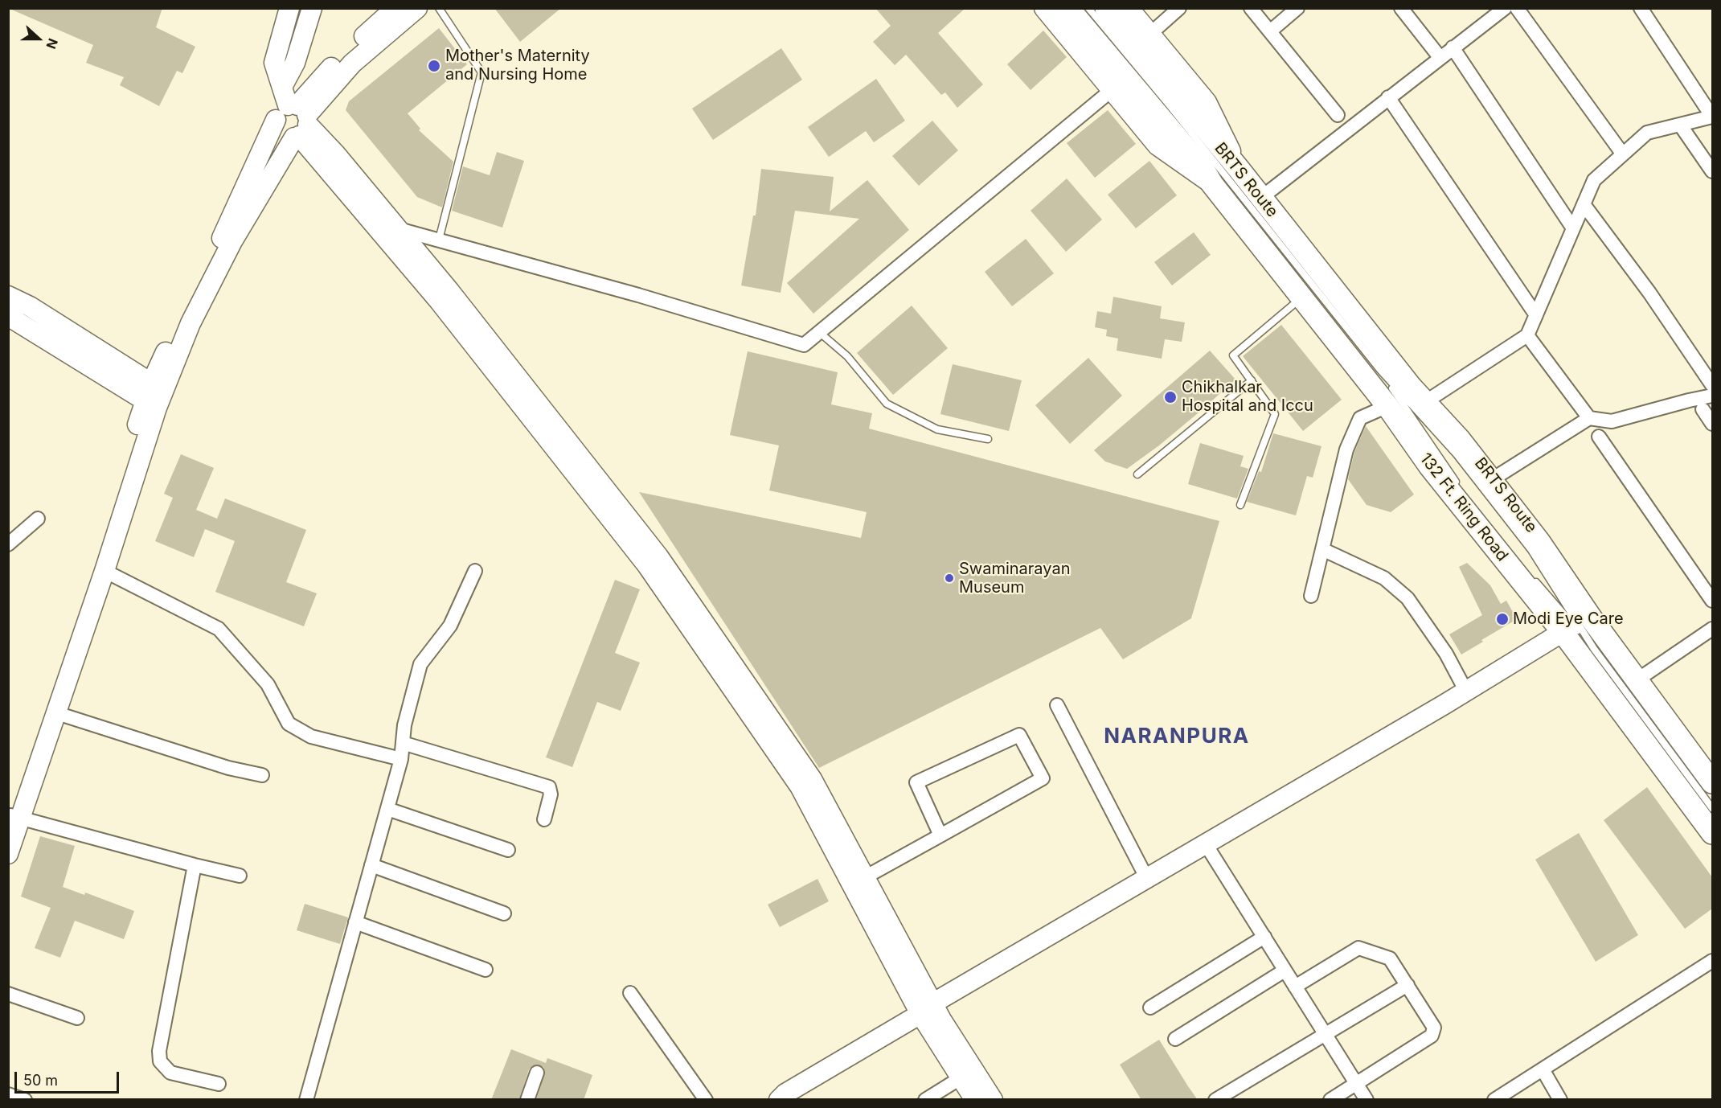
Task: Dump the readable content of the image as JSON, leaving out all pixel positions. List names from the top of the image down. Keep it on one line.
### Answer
{"streets":{"main road":["132 Ft. Ring Road"],"lane":["BRTS Route"]},"districts":["NARANPURA"],"places":["Mother's Maternity and Nursing Home","Chikhalkar Hospital and Iccu","Swaminarayan Museum","Modi Eye Care"],"scale_bar":"50 m","north":"right"}
